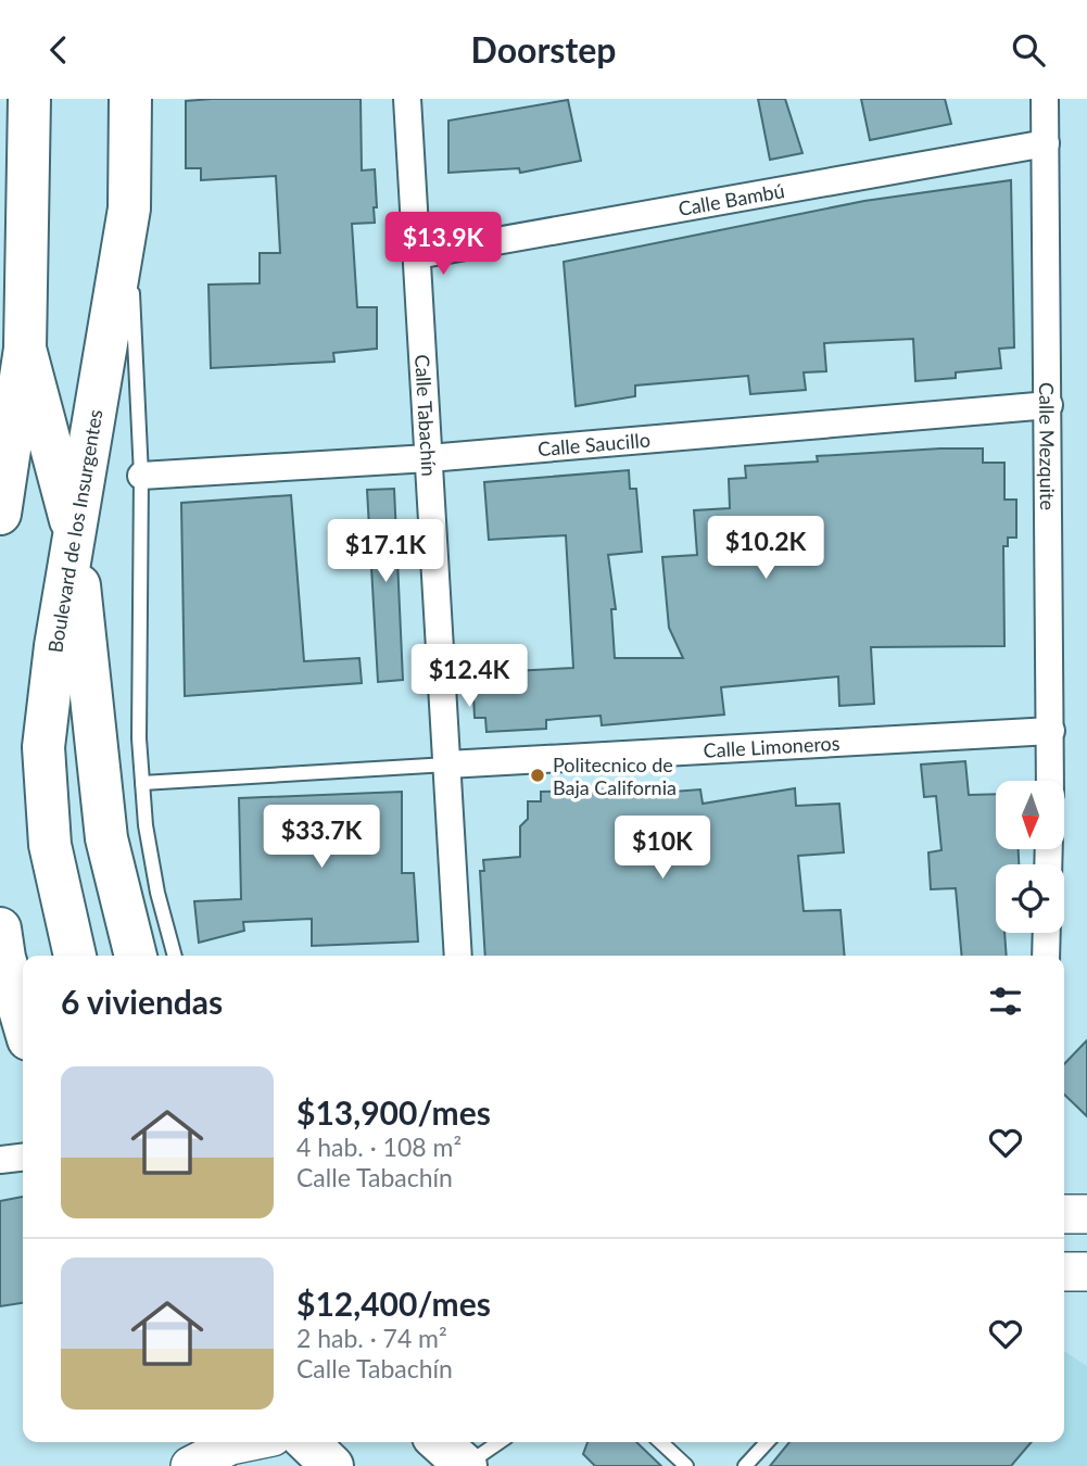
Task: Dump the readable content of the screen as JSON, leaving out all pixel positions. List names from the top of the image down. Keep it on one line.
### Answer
{"streets":{"main road":["Boulevard de los Insurgentes"],"street":["Calle Bambú","Calle Tabachín","Calle Saucillo","Calle Mezquite","Calle Limoneros"]},"crossings":[["Calle Bambú","Calle Tabachín"],["Calle Bambú","Calle Mezquite"],["Calle Tabachín","Calle Saucillo"],["Calle Tabachín","Calle Limoneros"],["Calle Saucillo","Calle Mezquite"],["Calle Mezquite","Calle Limoneros"]],"places":["Politecnico de Baja California"],"north":"bottom","page":{"header":"Doorstep","price":["$13.9K","$10.2K","$17.1K","$12.4K","$33.7K","$10K"],"heading":"6 viviendas","list":[{"name":"$13,900/mes","note":"4 hab. · 108 m² · Calle Tabachín"},{"name":"$12,400/mes","note":"2 hab. · 74 m² · Calle Tabachín"}]}}
